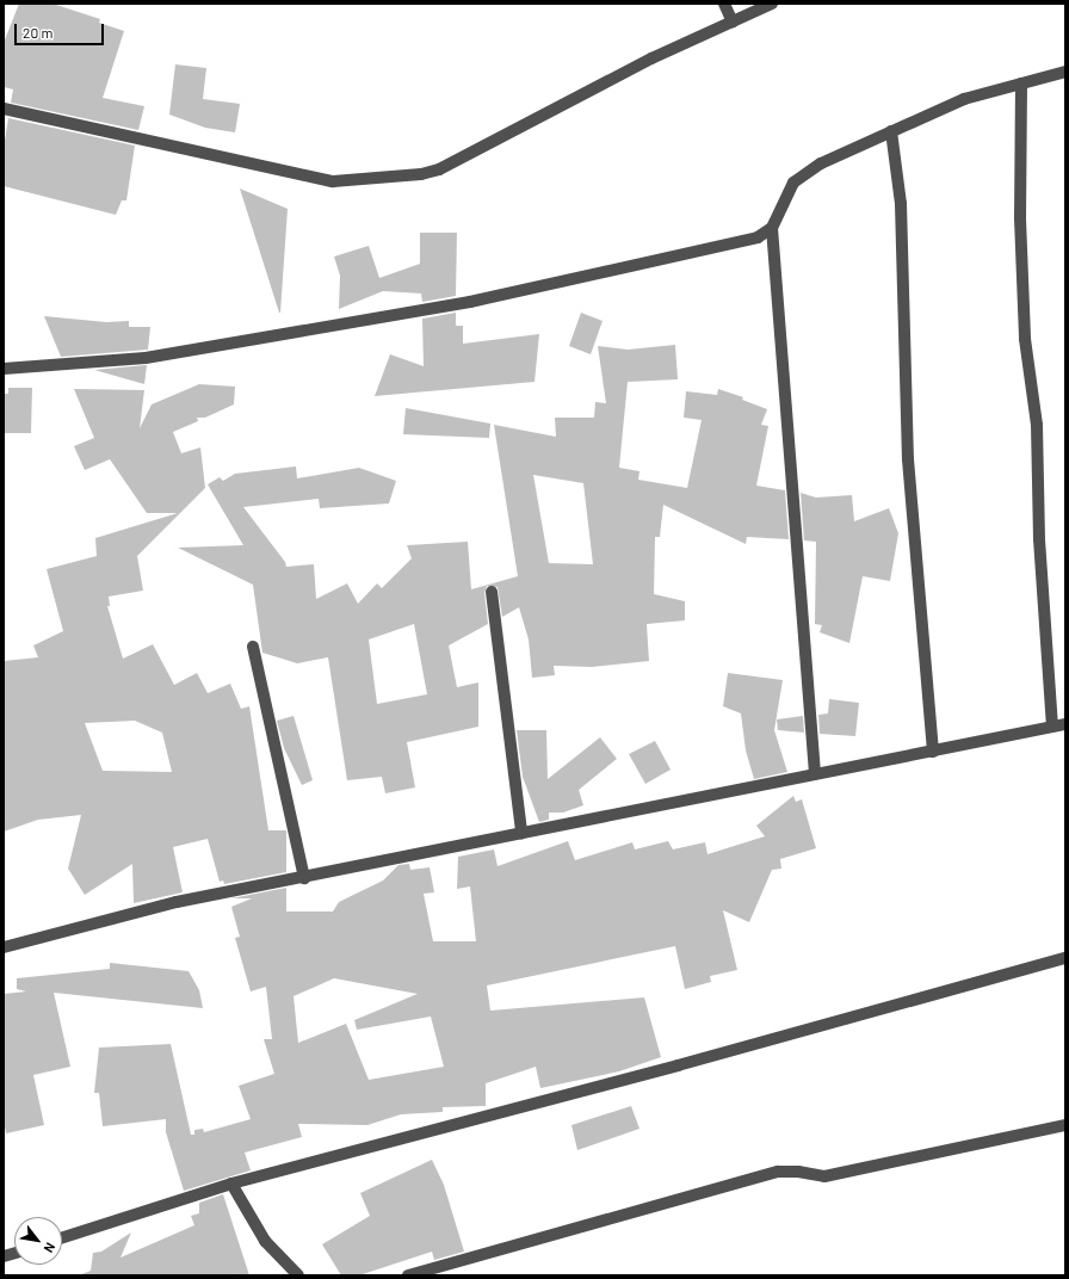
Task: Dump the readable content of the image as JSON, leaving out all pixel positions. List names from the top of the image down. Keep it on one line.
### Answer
{"scale_bar":"20 m","north":"bottom right"}
